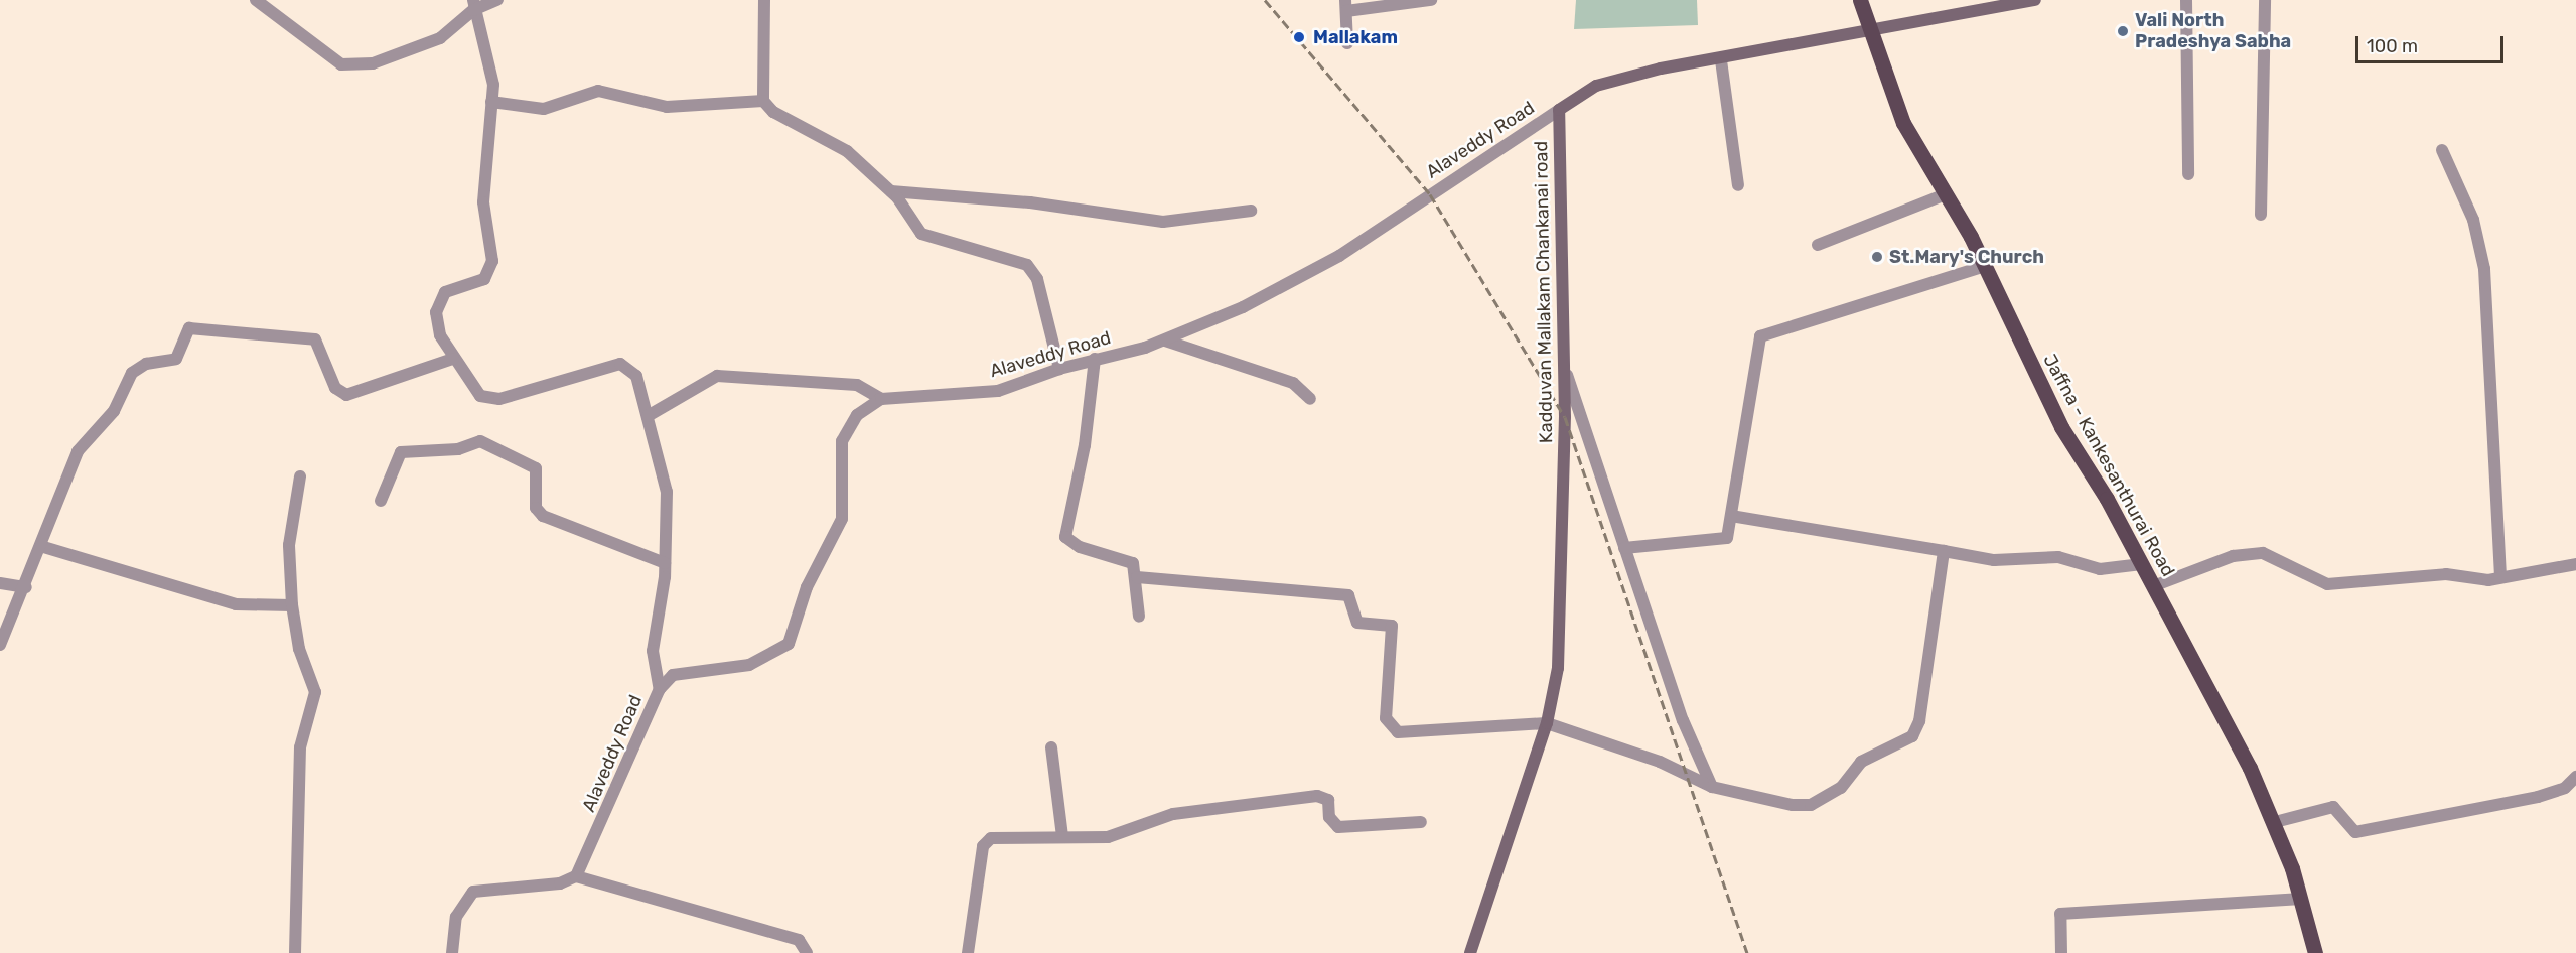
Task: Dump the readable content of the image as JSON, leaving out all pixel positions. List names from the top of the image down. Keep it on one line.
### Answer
{"streets":{"main road":["Kadduvan Mallakam Chankanai road","Jaffna - Kankesanthurai Road"],"street":["Alaveddy Road"]},"crossings":[["Alaveddy Road","Kadduvan Mallakam Chankanai road"]],"places":["Vali North Pradeshya Sabha","Mallakam","St.Mary's Church"],"scale_bar":"100 m"}
